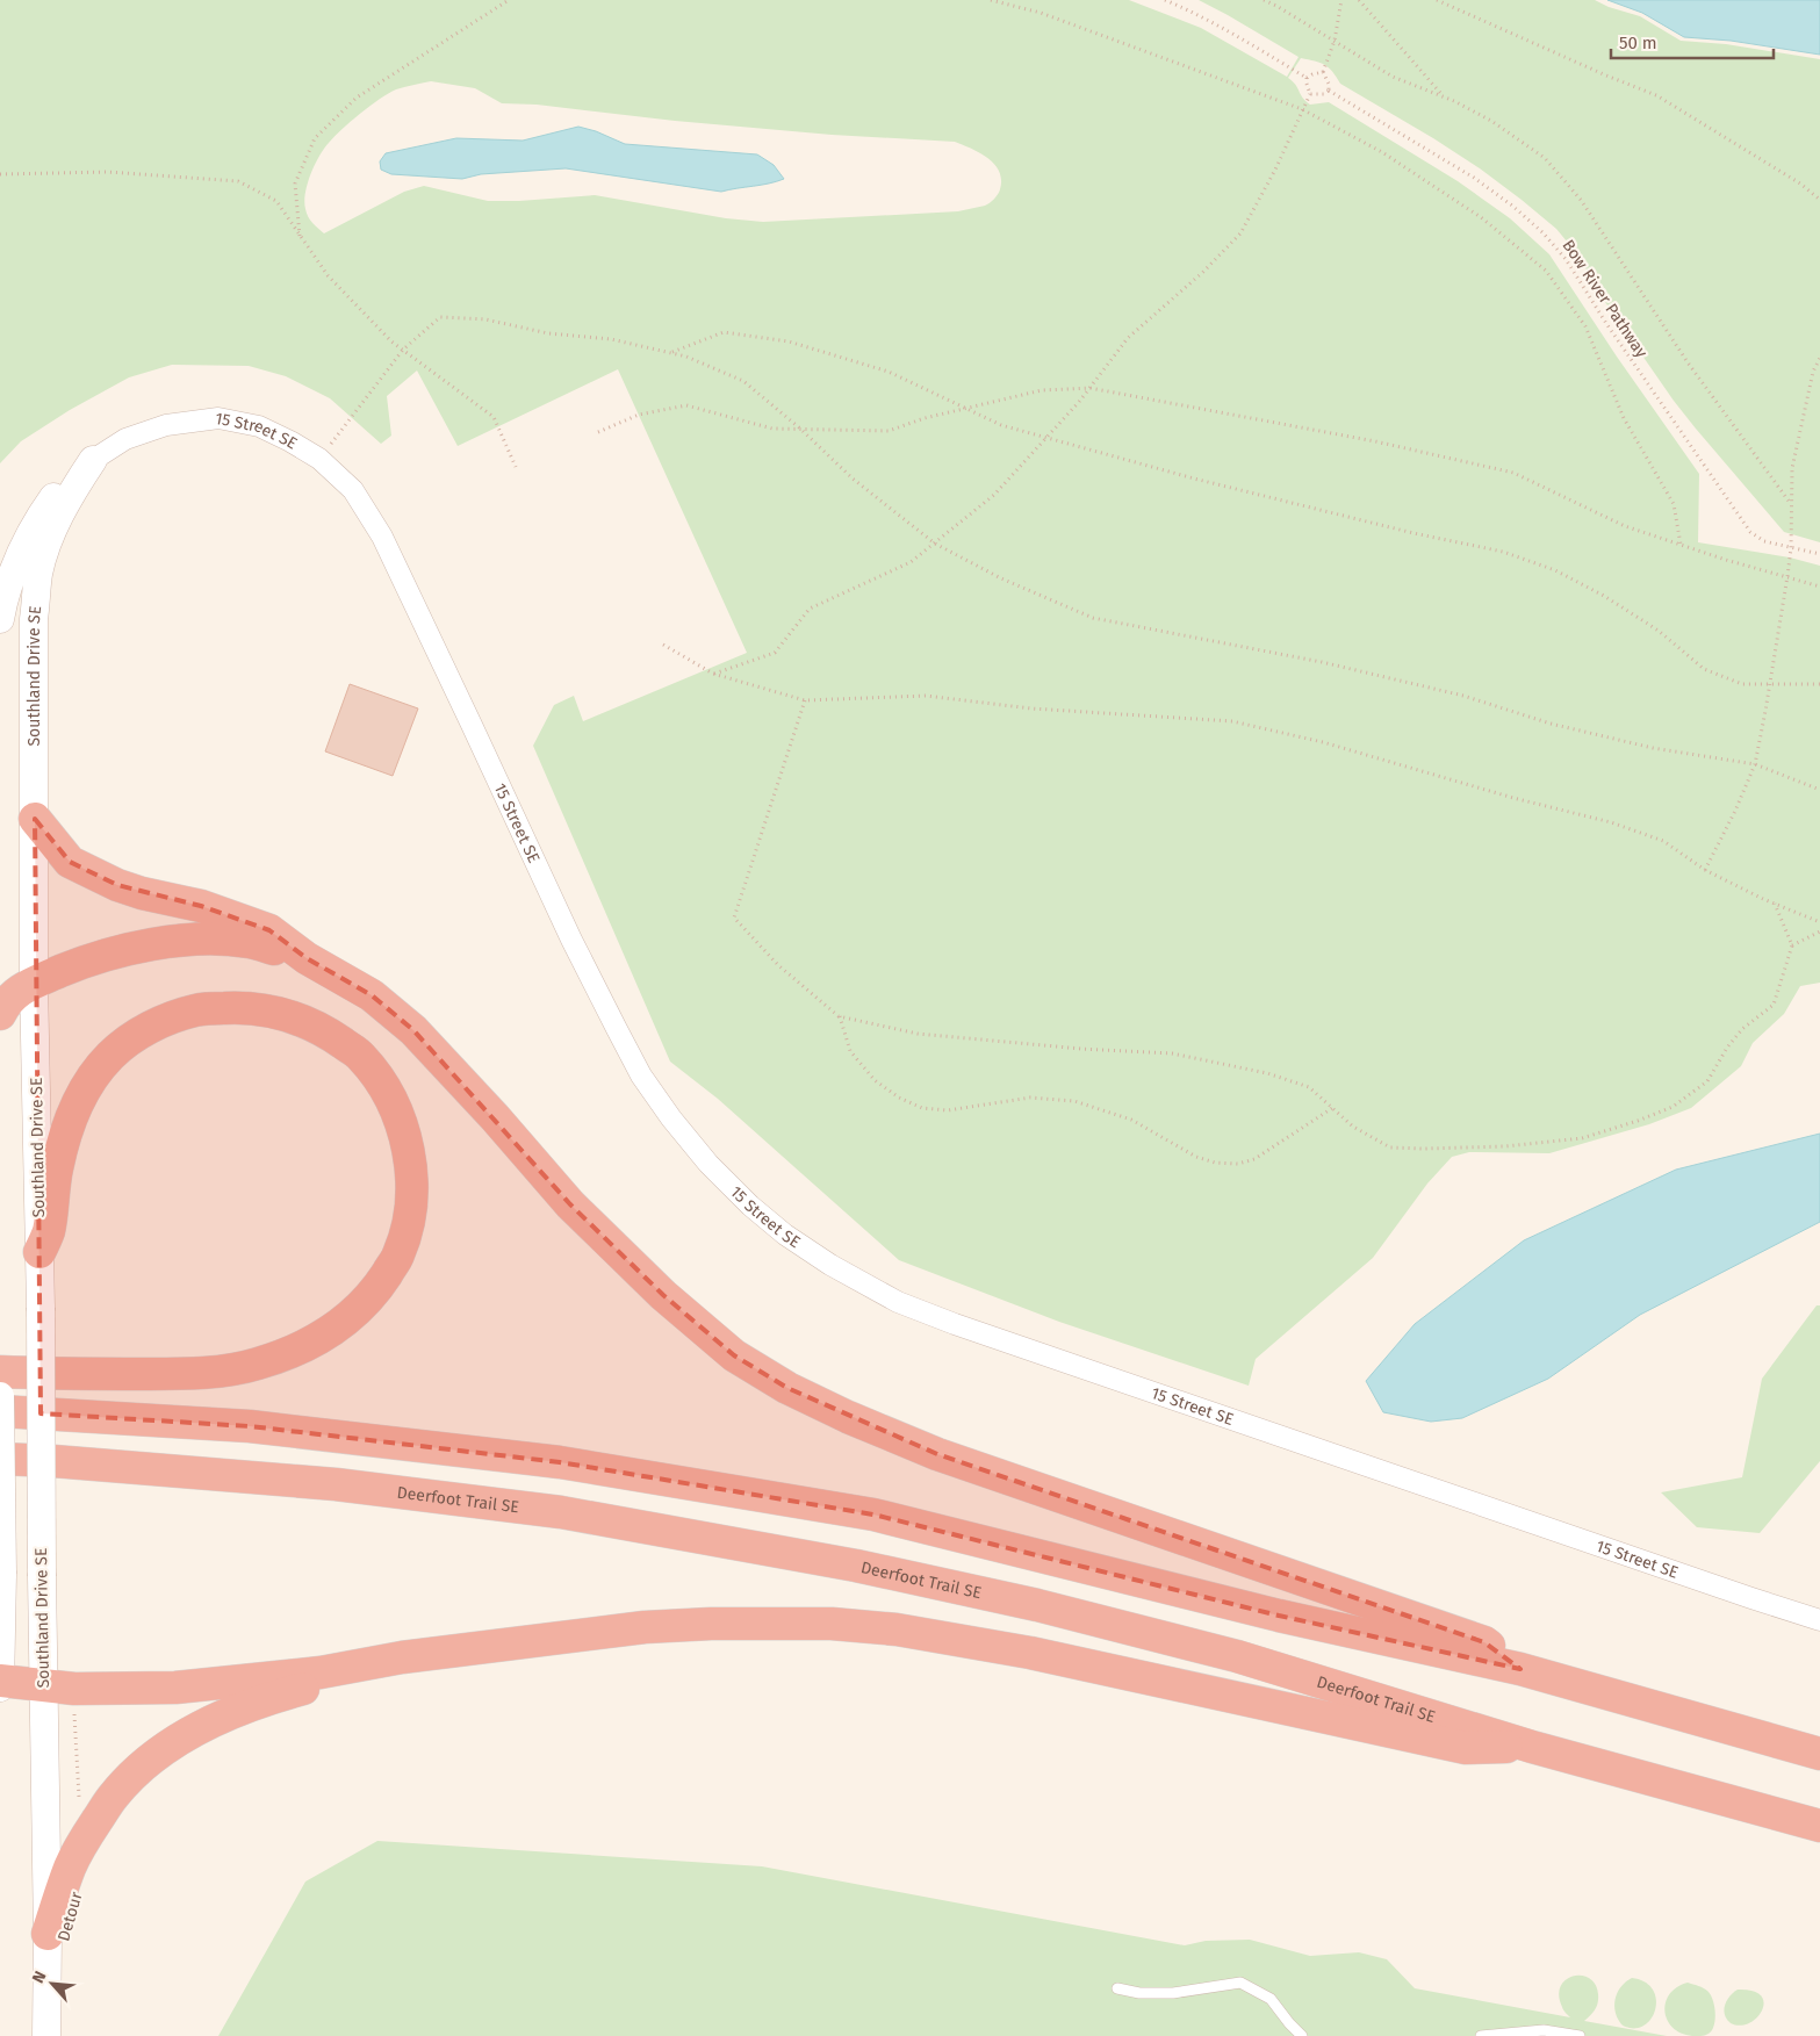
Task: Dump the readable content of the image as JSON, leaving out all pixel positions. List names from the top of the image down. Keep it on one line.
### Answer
{"streets":{"highway":["Deerfoot Trail SE"],"main road":["Southland Drive SE"],"street":["15 Street SE"],"path":["Bow River Pathway"]},"crossings":[["15 Street SE","Southland Drive SE"]],"scale_bar":"50 m","north":"top left"}
